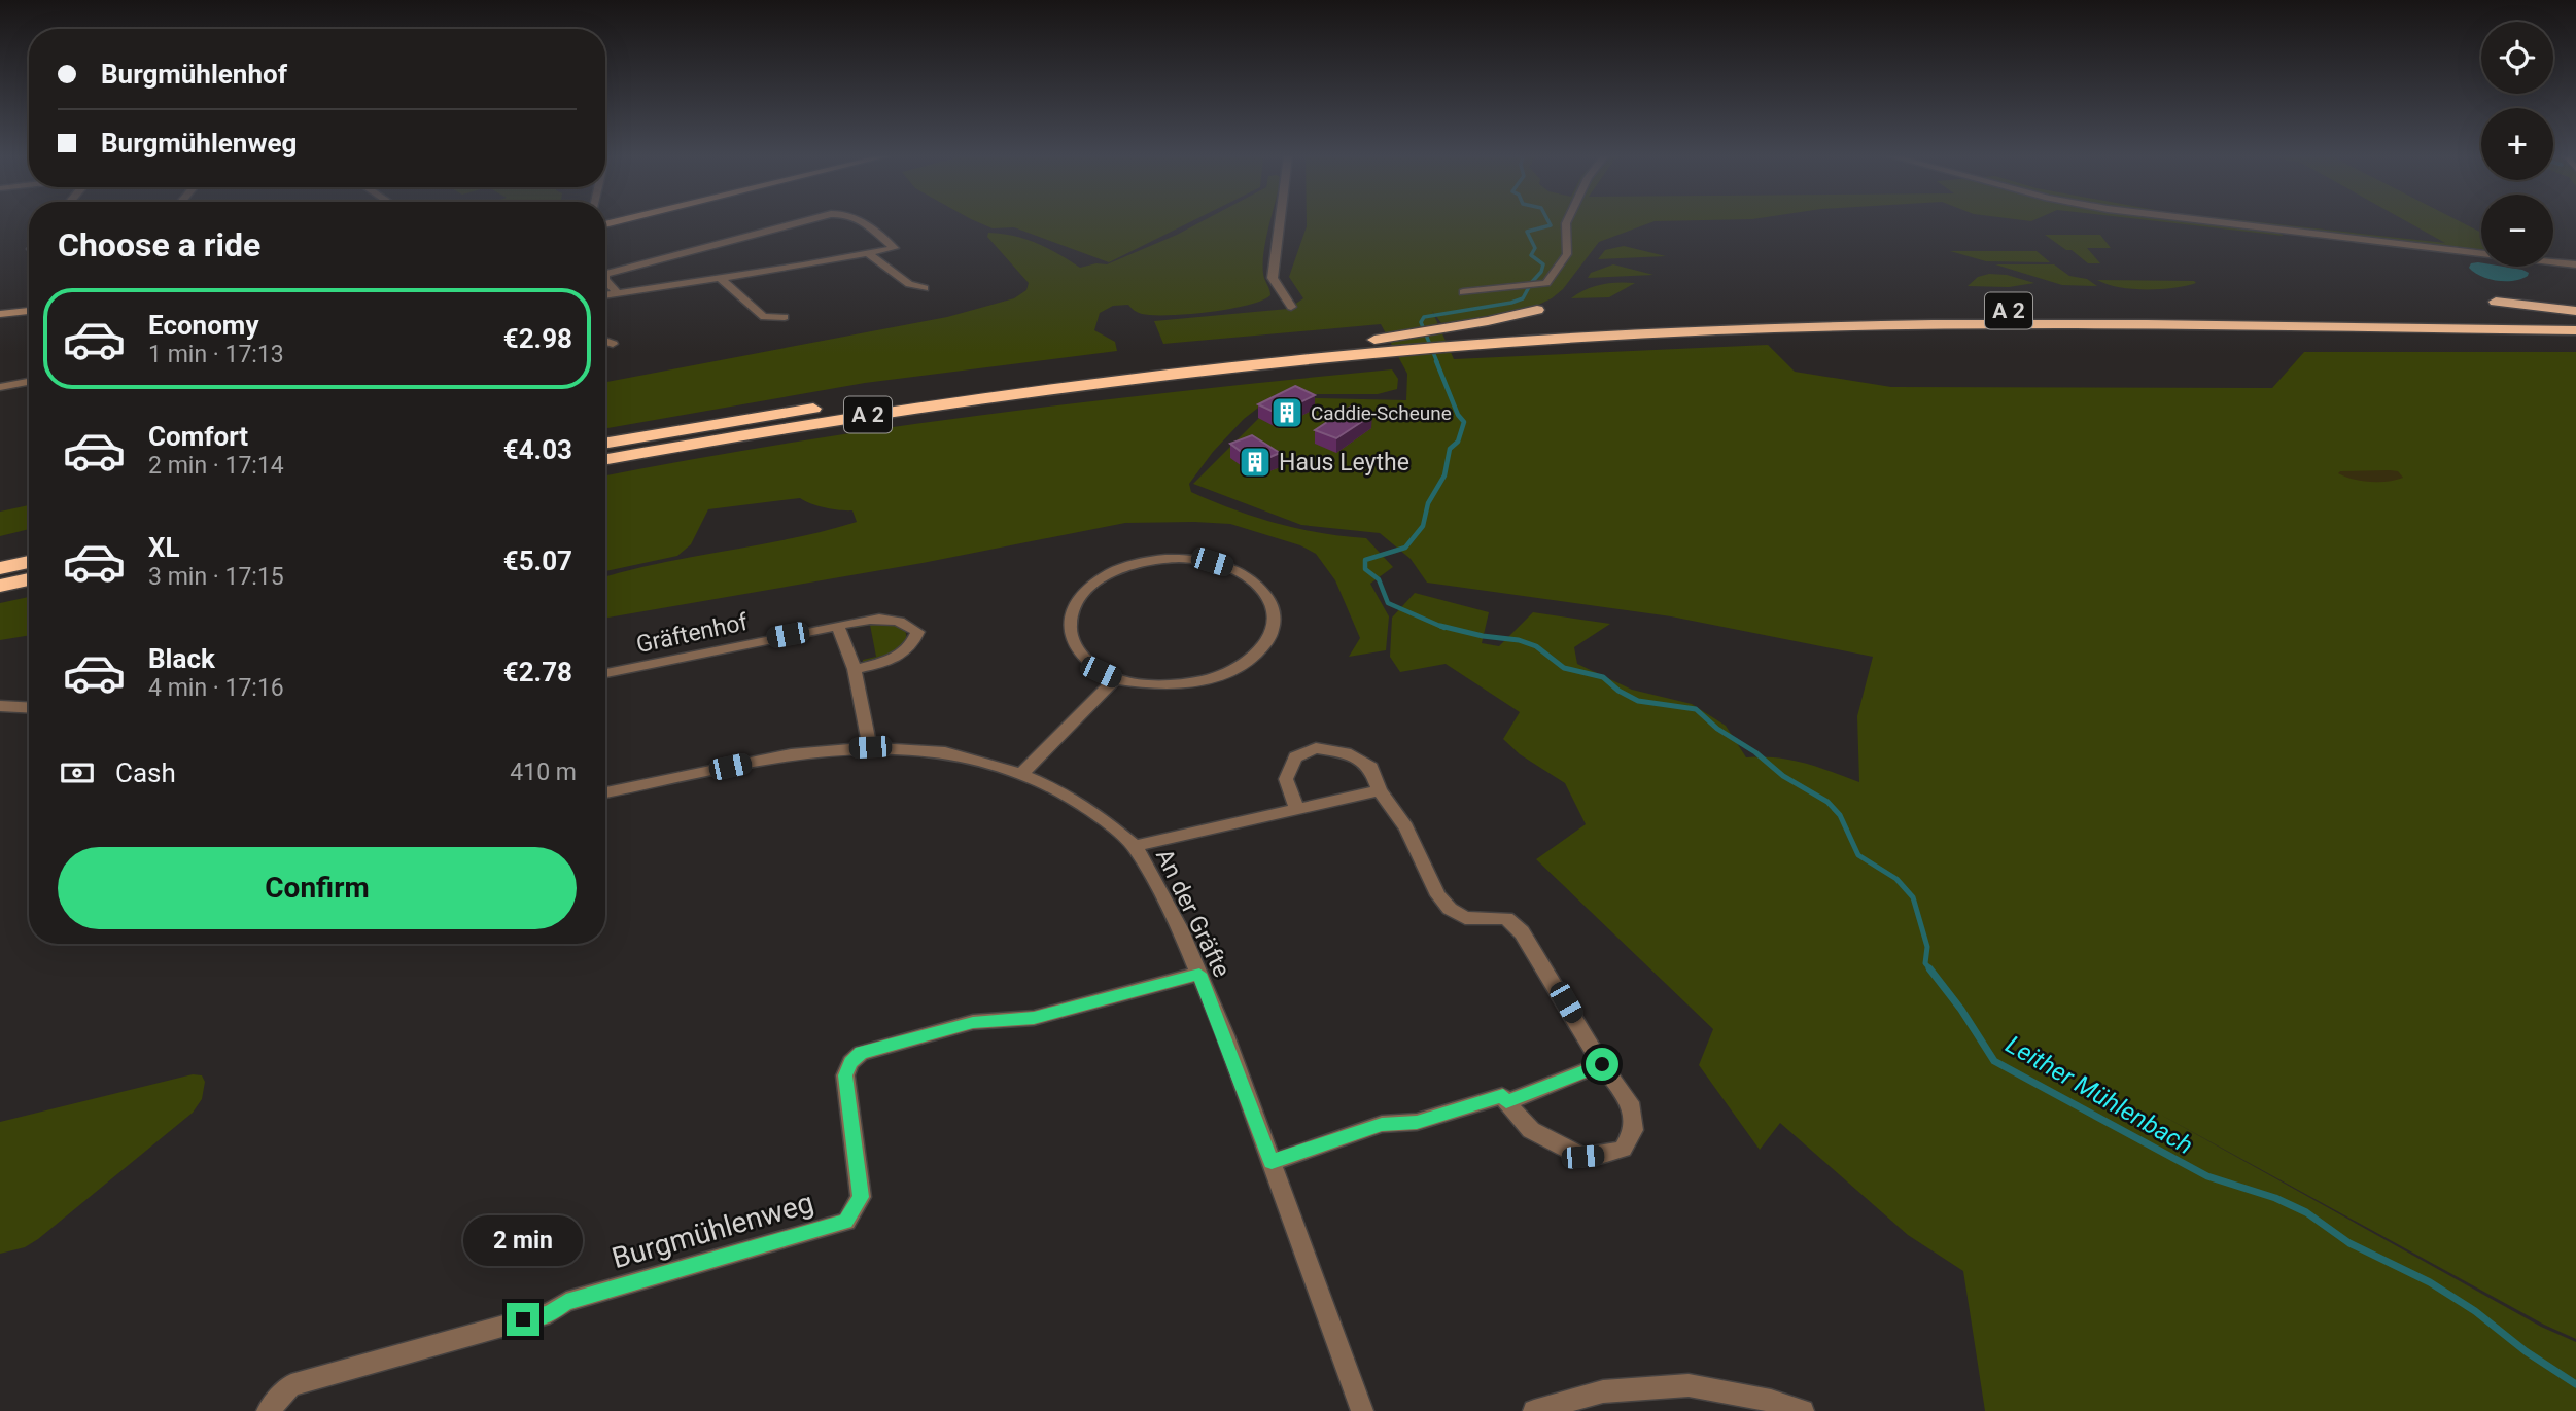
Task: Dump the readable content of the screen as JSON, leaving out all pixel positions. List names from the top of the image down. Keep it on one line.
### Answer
{"streets":{"highway":["A 2"],"street":["Gräftenhof","An der Gräfte","Burgmühlenweg"]},"crossings":[["An der Gräfte","Burgmühlenweg"]],"water":["Leither Mühlenbach"],"places":{"building":["Caddie-Scheune","Haus Leythe"]},"page":{"map_buttons":["+","−"],"banner":["Burgmühlenhof","Burgmühlenweg"],"heading":"Choose a ride","list":[{"name":"Economy","note":"1 min · 17:13","value":"€2.98"},{"name":"Comfort","note":"2 min · 17:14","value":"€4.03"},{"name":"XL","note":"3 min · 17:15","value":"€5.07"},{"name":"Black","note":"4 min · 17:16","value":"€2.78"}],"pay":["Cash","410 m"],"buttons":"Confirm","bubble":"2 min"}}
